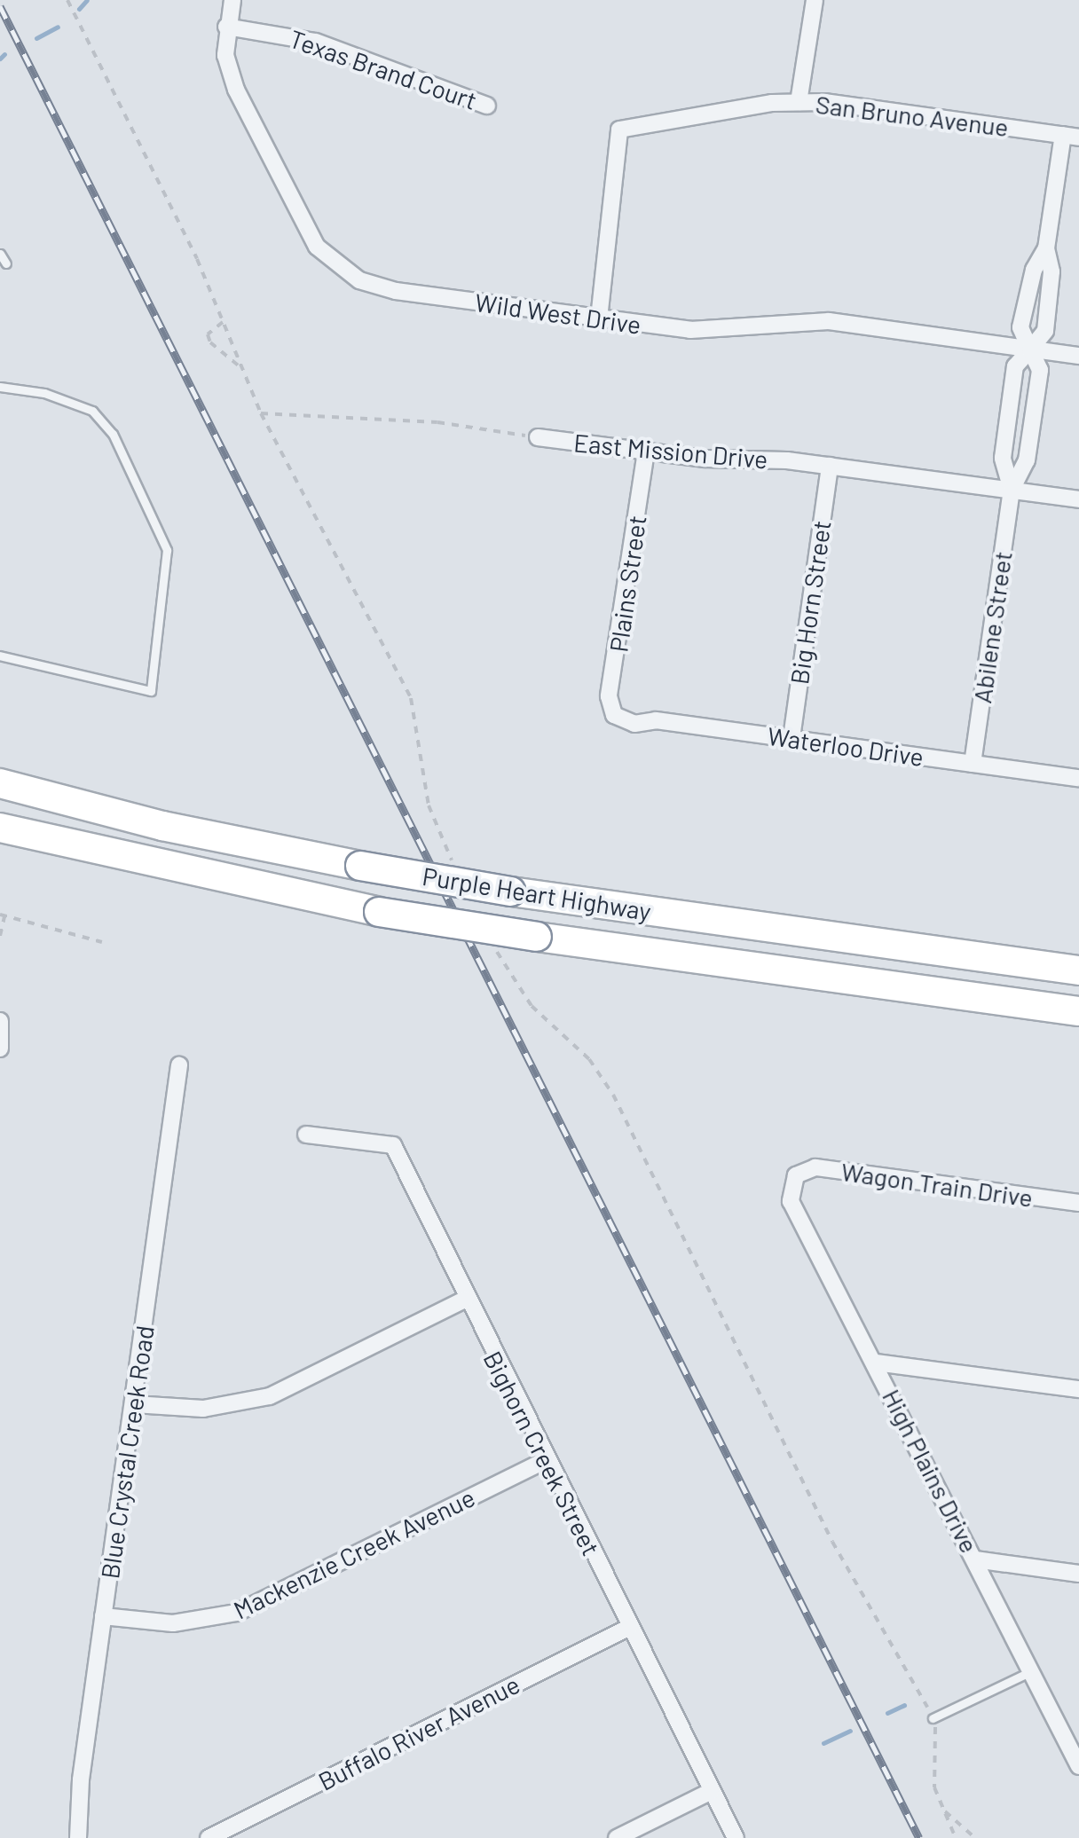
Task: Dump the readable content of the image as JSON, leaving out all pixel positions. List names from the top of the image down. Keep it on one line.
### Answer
{"streets":{"highway":["Purple Heart Highway"],"street":["Texas Brand Court","San Bruno Avenue","Wild West Drive","East Mission Drive","Plains Street","Big Horn Street","Abilene Street","Waterloo Drive","Wagon Train Drive","Blue Crystal Creek Road","Bighorn Creek Street","High Plains Drive","Mackenzie Creek Avenue","Buffalo River Avenue"]},"crossings":[["Texas Brand Court","Wild West Drive"],["San Bruno Avenue","Wild West Drive"],["San Bruno Avenue","Abilene Street"],["Wild West Drive","Abilene Street"],["East Mission Drive","Plains Street"],["East Mission Drive","Big Horn Street"],["East Mission Drive","Abilene Street"],["Plains Street","Waterloo Drive"],["Big Horn Street","Waterloo Drive"],["Abilene Street","Waterloo Drive"],["Wagon Train Drive","High Plains Drive"],["Blue Crystal Creek Road","Mackenzie Creek Avenue"],["Bighorn Creek Street","Mackenzie Creek Avenue"],["Bighorn Creek Street","Buffalo River Avenue"]]}
